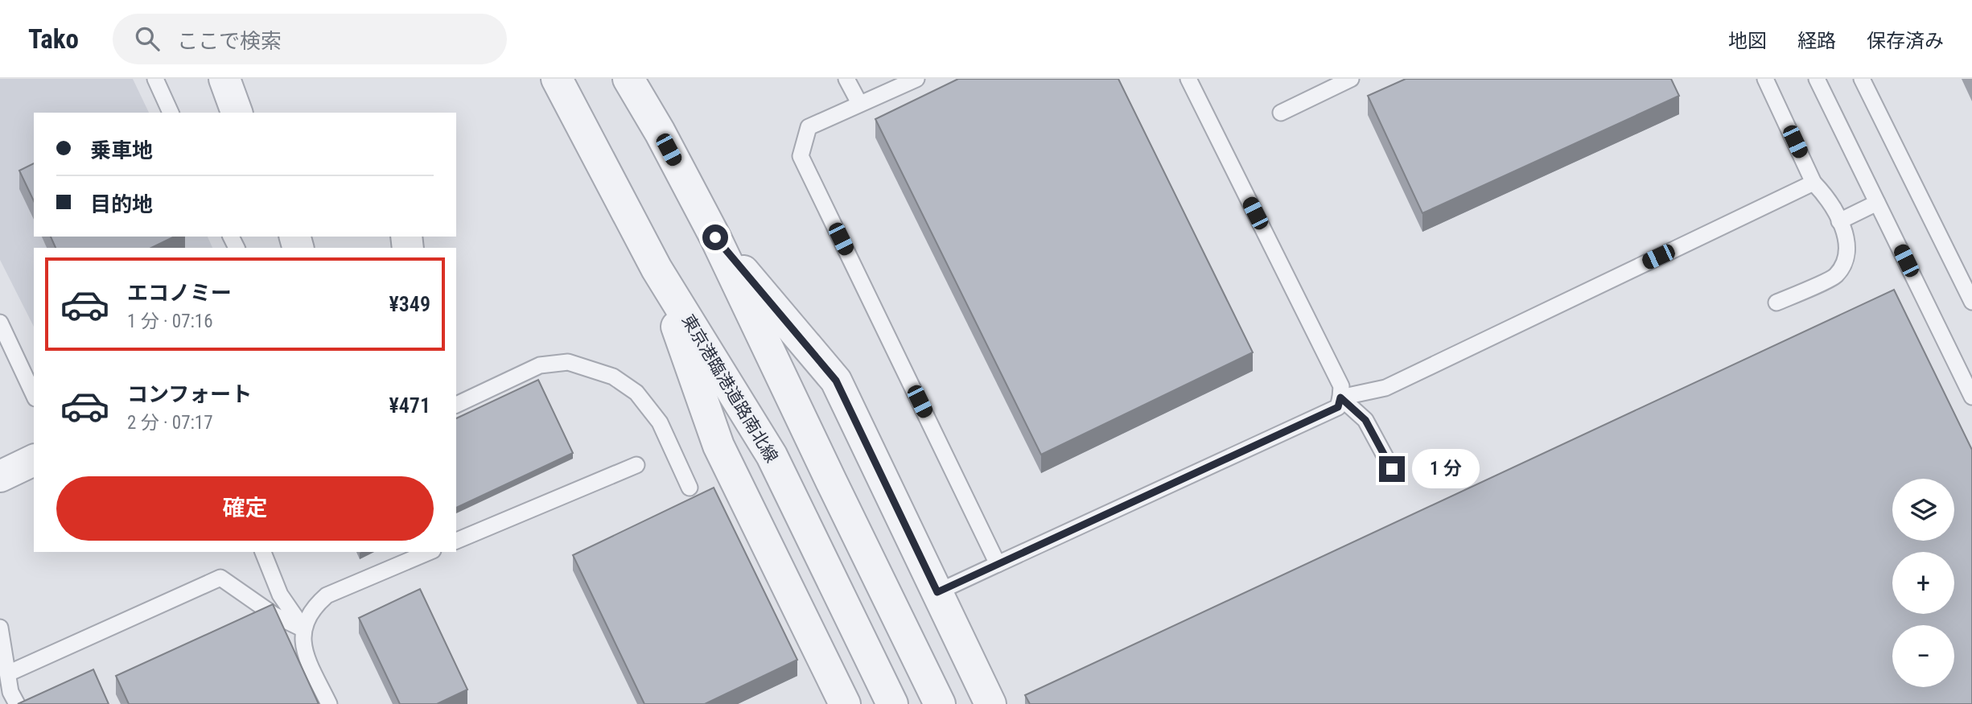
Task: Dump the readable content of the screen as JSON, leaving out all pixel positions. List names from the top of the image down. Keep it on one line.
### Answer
{"streets":{"street":["東京港臨港道路南北線"]},"page":{"header":"Tako","search":"ここで検索","nav":["地図","経路","保存済み"],"banner":["乗車地","目的地"],"list":[{"name":"エコノミー","note":"1 分 · 07:16","value":"¥349"},{"name":"コンフォート","note":"2 分 · 07:17","value":"¥471"}],"bubble":"1 分","buttons":"確定","map_buttons":["+","−"]}}
